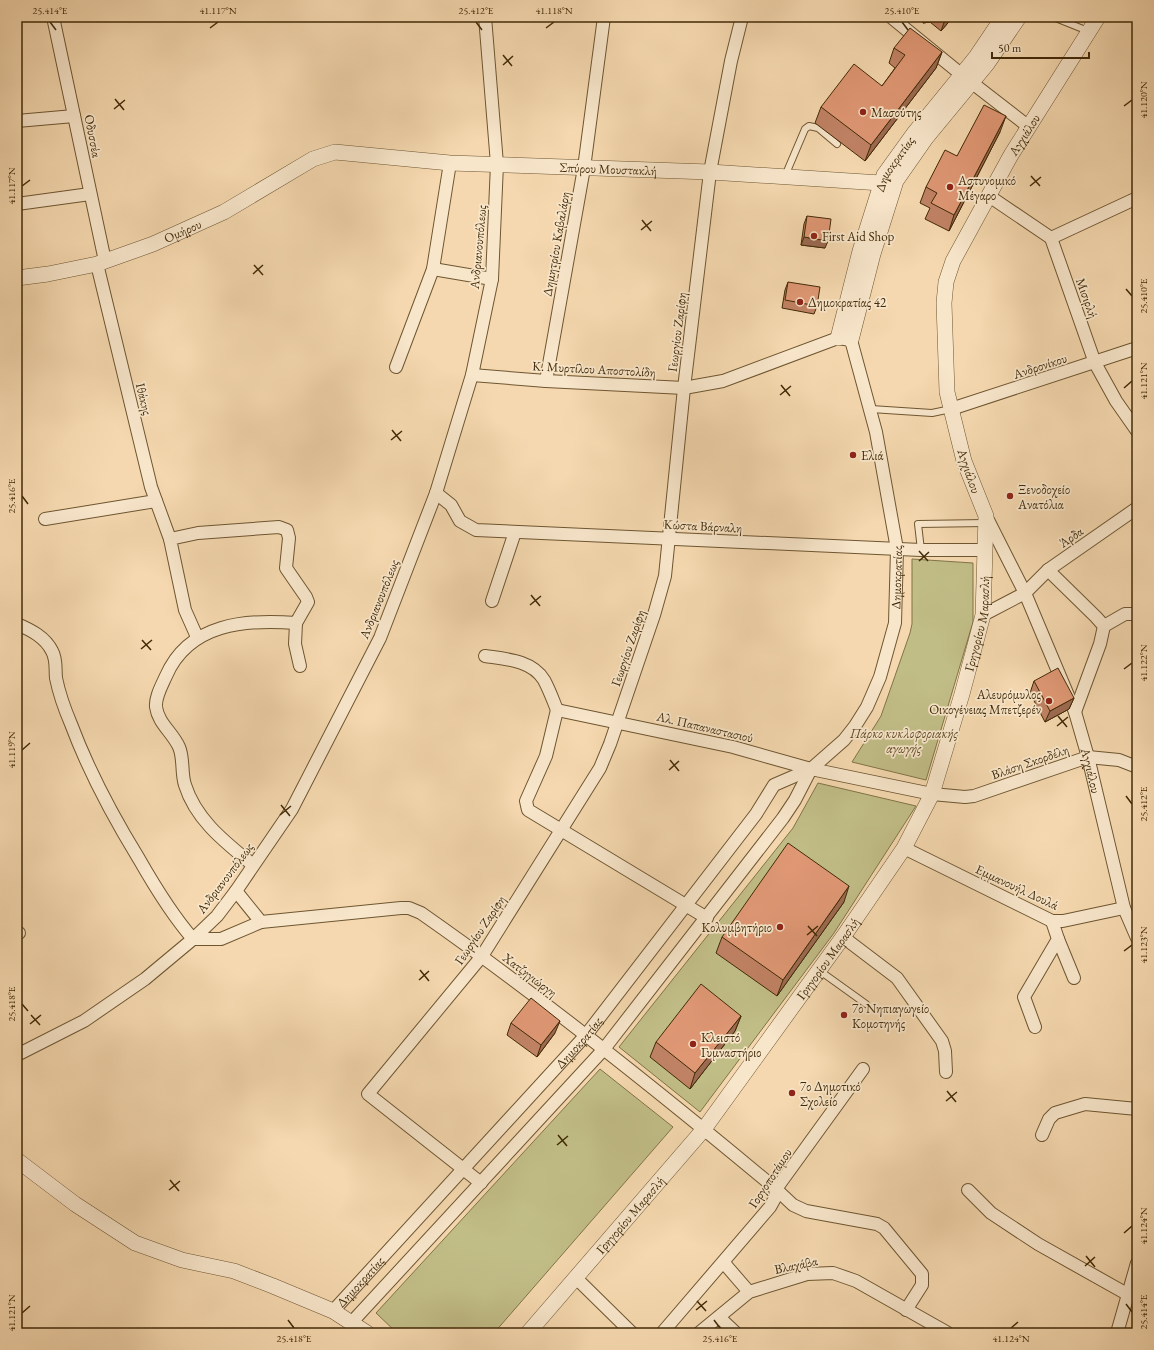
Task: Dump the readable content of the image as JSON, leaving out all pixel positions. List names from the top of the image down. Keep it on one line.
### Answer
{"streets":{"street":["Αγχιάλου","Οδυσσέα","Δημοκρατίας","Σπύρου Μουστακλή","Ομήρου","Δημητρίου Καβαλάρη","Ανδριανουπόλεως","Μισιρλή","Γεωργίου Ζαρίφη","Ανδρονίκου","Κ. Μυρτίλου Αποστολίδη","Ιθάκης","Κώστα Βάρναλη","Άρδα","Γρηγορίου Μαρασλή","Αλ. Παπαναστασιού","Βλάση Σκορδέλη","Εμμανουήλ Δουλά","Χατζηγιώργη","Γοργοποτάμου","Βλαχάβα"]},"crossings":[["Αγχιάλου","Ανδρονίκου"],["Αγχιάλου","Άρδα"],["Αγχιάλου","Γρηγορίου Μαρασλή"],["Αγχιάλου","Βλάση Σκορδέλη"],["Αγχιάλου","Εμμανουήλ Δουλά"],["Οδυσσέα","Ομήρου"],["Οδυσσέα","Ιθάκης"],["Δημοκρατίας","Σπύρου Μουστακλή"],["Δημοκρατίας","Γεωργίου Ζαρίφη"],["Δημοκρατίας","Κ. Μυρτίλου Αποστολίδη"],["Δημοκρατίας","Κώστα Βάρναλη"],["Δημοκρατίας","Αλ. Παπαναστασιού"],["Δημοκρατίας","Χατζηγιώργη"],["Σπύρου Μουστακλή","Ομήρου"],["Σπύρου Μουστακλή","Δημητρίου Καβαλάρη"],["Σπύρου Μουστακλή","Ανδριανουπόλεως"],["Σπύρου Μουστακλή","Γεωργίου Ζαρίφη"],["Ομήρου","Ιθάκης"],["Δημητρίου Καβαλάρη","Κ. Μυρτίλου Αποστολίδη"],["Ανδριανουπόλεως","Κ. Μυρτίλου Αποστολίδη"],["Ανδριανουπόλεως","Κώστα Βάρναλη"],["Ανδριανουπόλεως","Χατζηγιώργη"],["Μισιρλή","Ανδρονίκου"],["Γεωργίου Ζαρίφη","Κ. Μυρτίλου Αποστολίδη"],["Γεωργίου Ζαρίφη","Κώστα Βάρναλη"],["Γεωργίου Ζαρίφη","Αλ. Παπαναστασιού"],["Γεωργίου Ζαρίφη","Χατζηγιώργη"],["Κώστα Βάρναλη","Γρηγορίου Μαρασλή"],["Άρδα","Γρηγορίου Μαρασλή"],["Γρηγορίου Μαρασλή","Αλ. Παπαναστασιού"],["Γρηγορίου Μαρασλή","Βλάση Σκορδέλη"],["Γρηγορίου Μαρασλή","Εμμανουήλ Δουλά"],["Γρηγορίου Μαρασλή","Χατζηγιώργη"],["Αλ. Παπαναστασιού","Βλάση Σκορδέλη"],["Χατζηγιώργη","Γοργοποτάμου"],["Χατζηγιώργη","Βλαχάβα"]],"parks":["Πάρκο κυκλοφοριακής αγωγής"],"places":["Μασούτης","Αστυνομικό Μέγαρο","First Aid Shop","Δημοκρατίας 42","Ελιά","Ξενοδοχείο Ανατόλια","Αλευρόμυλος Οικογένειας Μπετζερέν","Κολυμβητήριο","7ο Νηπιαγωγείο Κομοτηνής","Κλειστό Γυμναστήριο","7ο Δημοτικό Σχολείο"],"scale_bar":"50 m","coordinates":["25.414°E","41.117°N","25.412°E","41.118°N","25.410°E","41.120°N","41.121°N","25.416°E","41.122°N","41.119°N","41.123°N","25.418°E","41.124°N"]}
